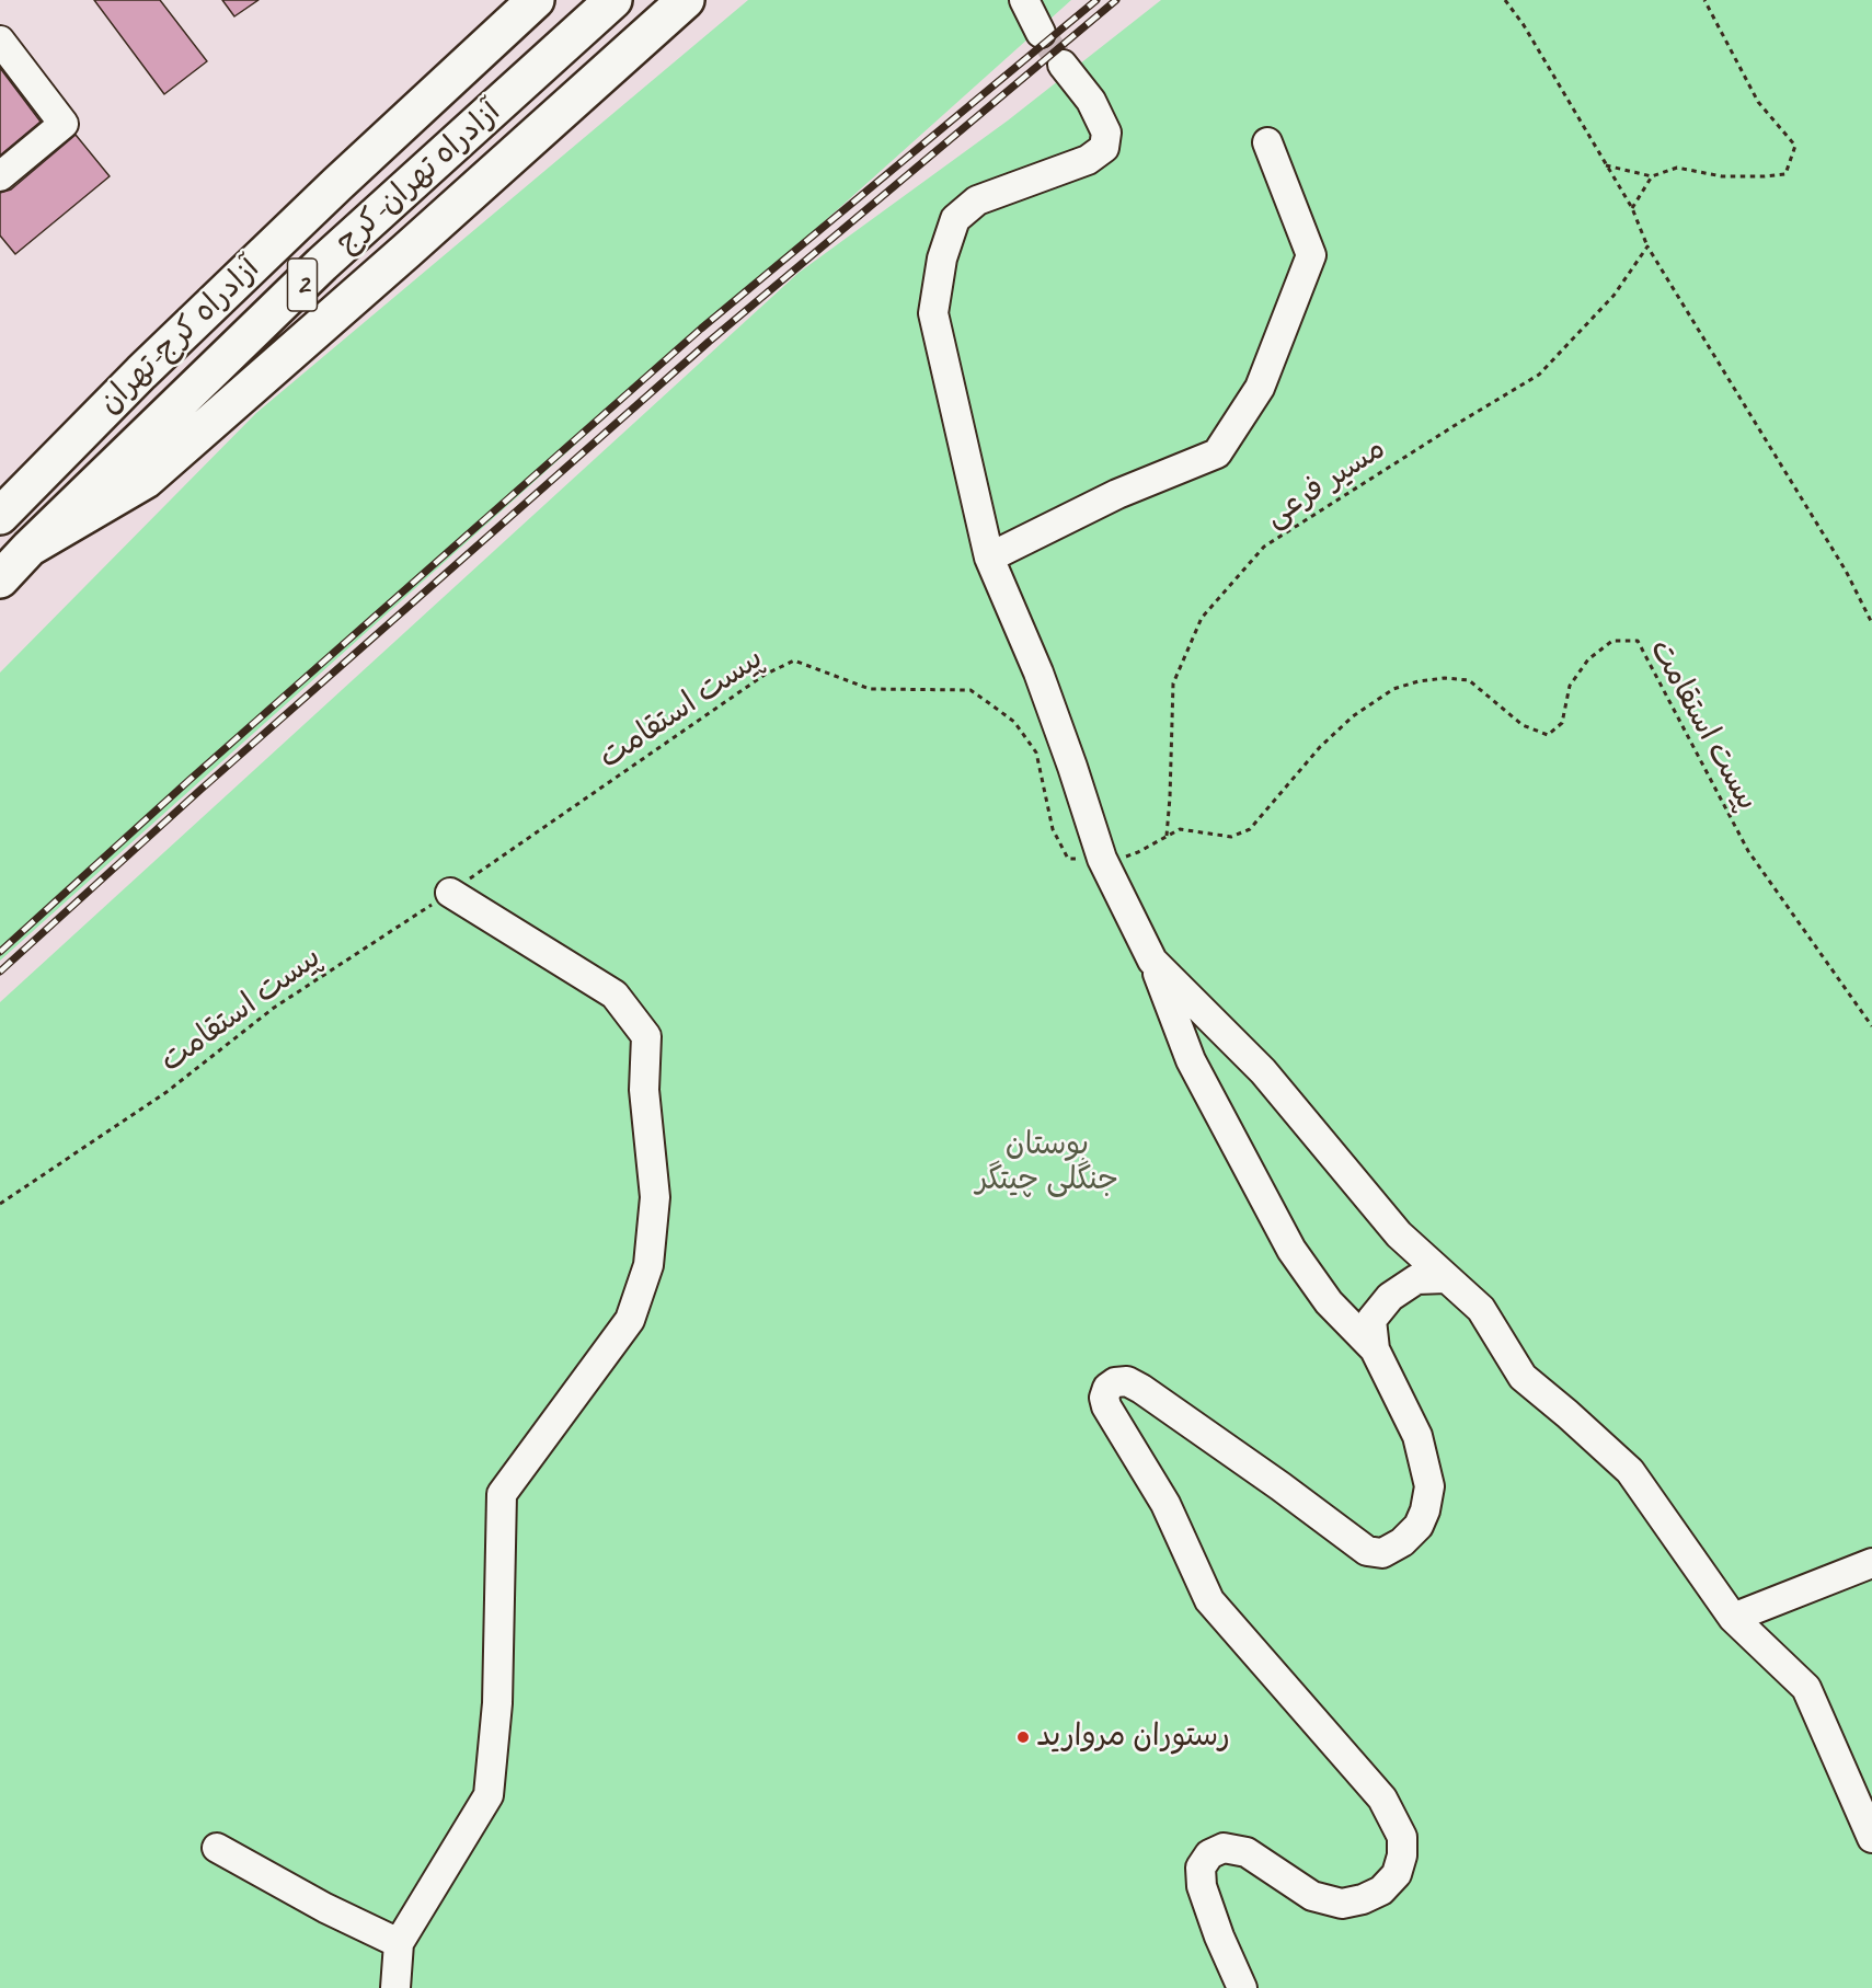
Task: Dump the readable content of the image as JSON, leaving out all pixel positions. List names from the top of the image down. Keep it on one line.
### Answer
{"streets":{"highway":["آزادراه تهران-کرج","2","آزادراه کرج-تهران"],"path":["مسیر فرعی","پیست استقامت"]},"crossings":[["مسیر فرعی","پیست استقامت"]],"parks":["بوستان جنگلی چیتگر"],"places":["رستوران مروارید"]}
